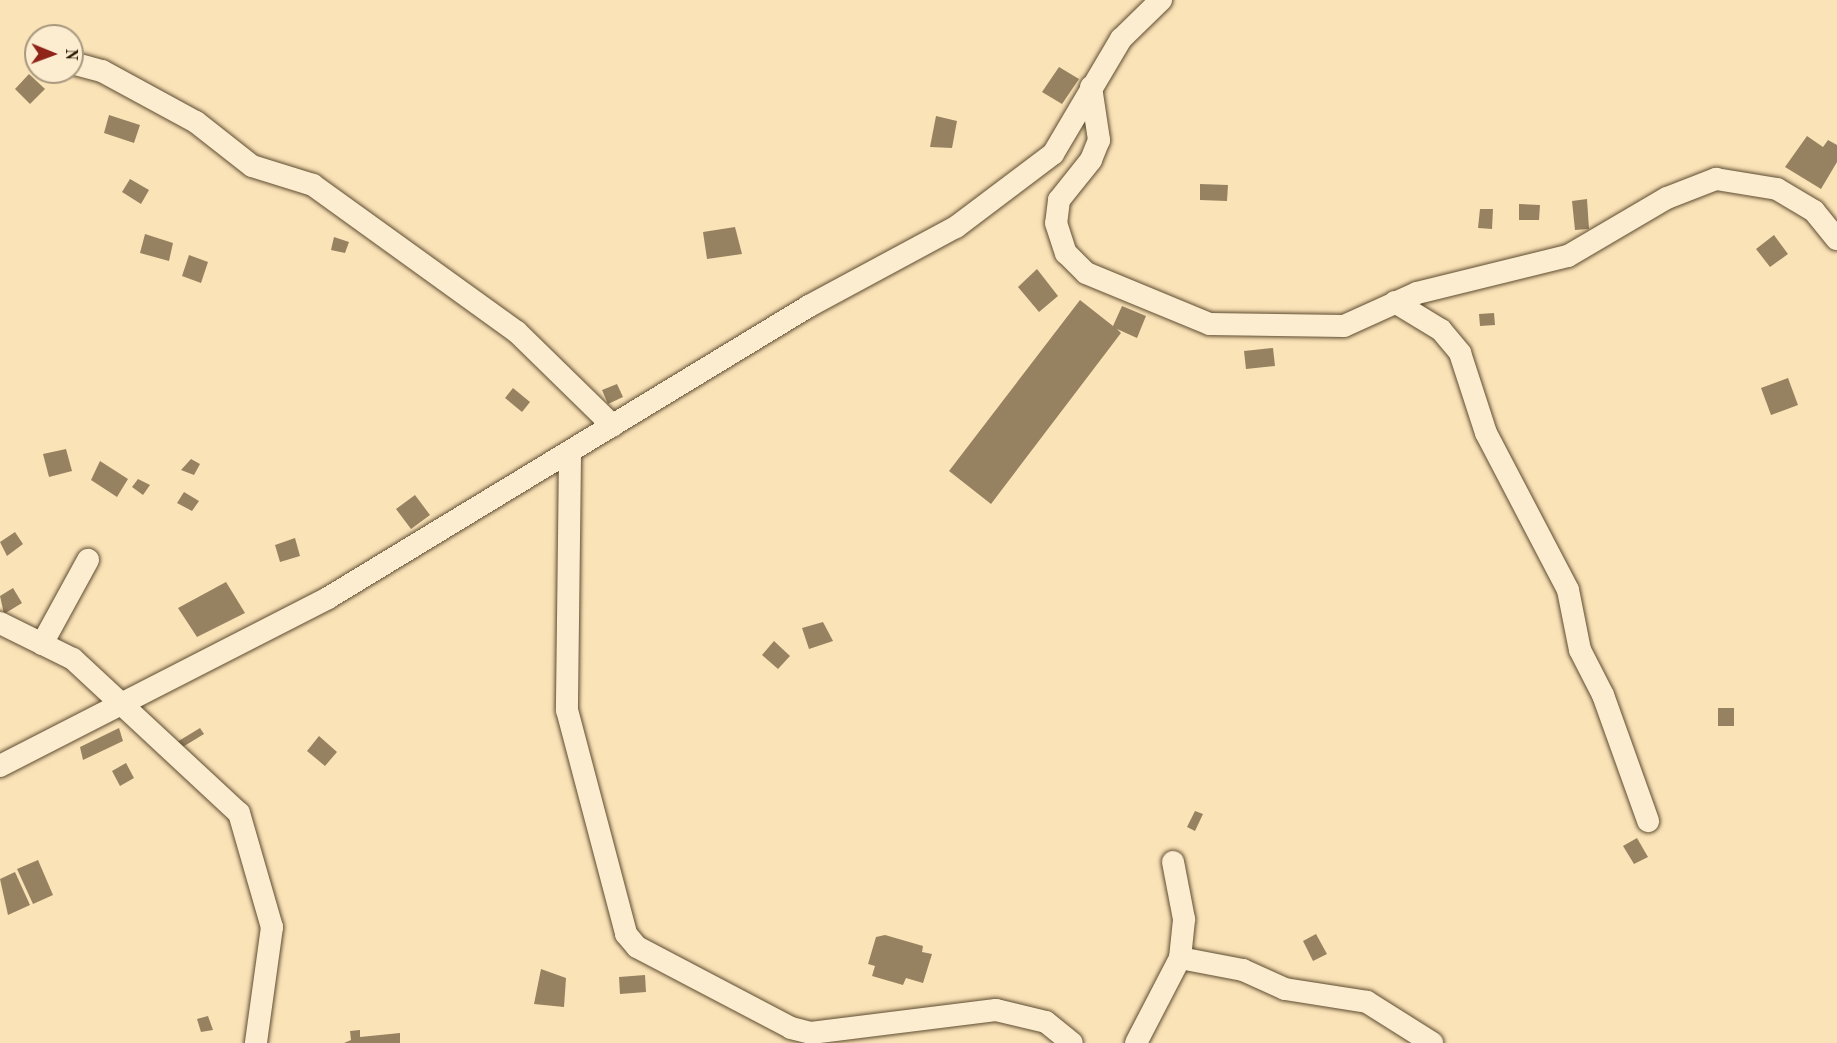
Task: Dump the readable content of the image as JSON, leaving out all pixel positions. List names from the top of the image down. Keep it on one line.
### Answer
{"north":"right"}
